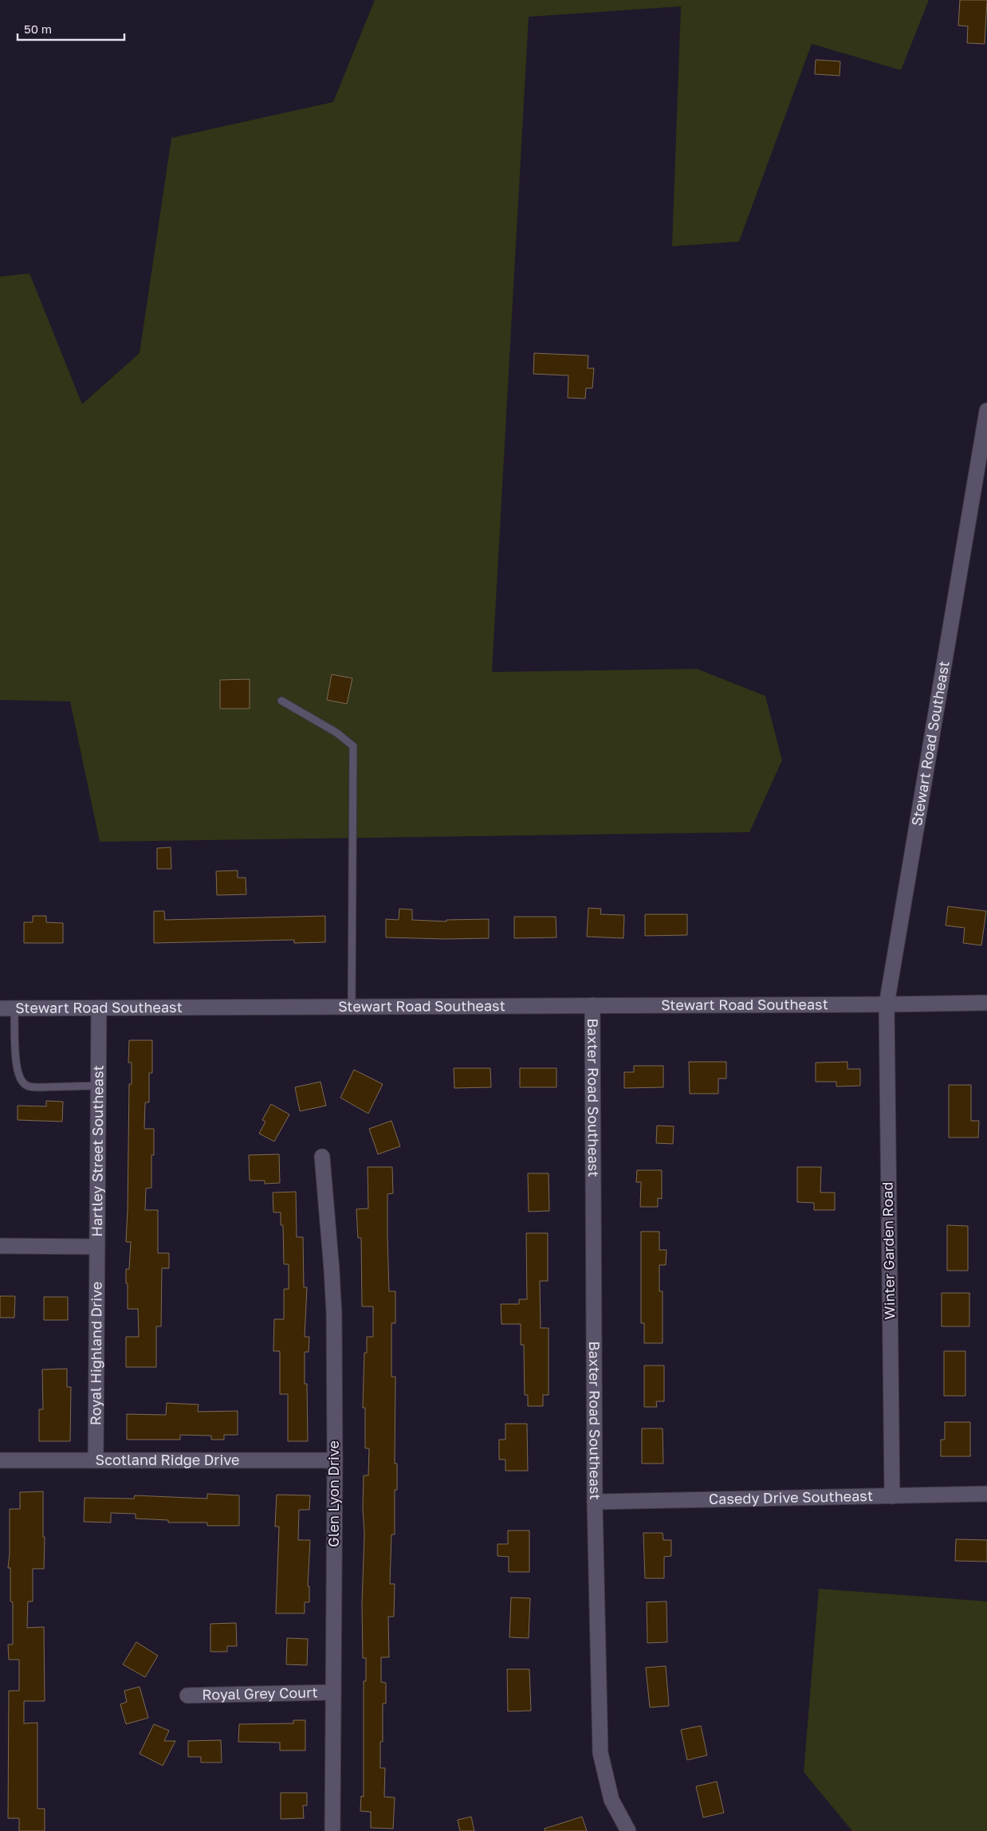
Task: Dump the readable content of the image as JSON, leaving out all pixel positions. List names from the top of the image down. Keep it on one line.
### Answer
{"streets":{"street":["Stewart Road Southeast","Baxter Road Southeast","Hartley Street Southeast","Winter Garden Road","Royal Highland Drive","Scotland Ridge Drive","Glen Lyon Drive","Casedy Drive Southeast","Royal Grey Court"]},"crossings":[["Stewart Road Southeast","Baxter Road Southeast"],["Stewart Road Southeast","Hartley Street Southeast"],["Stewart Road Southeast","Winter Garden Road"],["Baxter Road Southeast","Casedy Drive Southeast"],["Hartley Street Southeast","Royal Highland Drive"],["Winter Garden Road","Casedy Drive Southeast"],["Royal Highland Drive","Scotland Ridge Drive"],["Scotland Ridge Drive","Glen Lyon Drive"],["Glen Lyon Drive","Royal Grey Court"]],"scale_bar":"50 m"}
